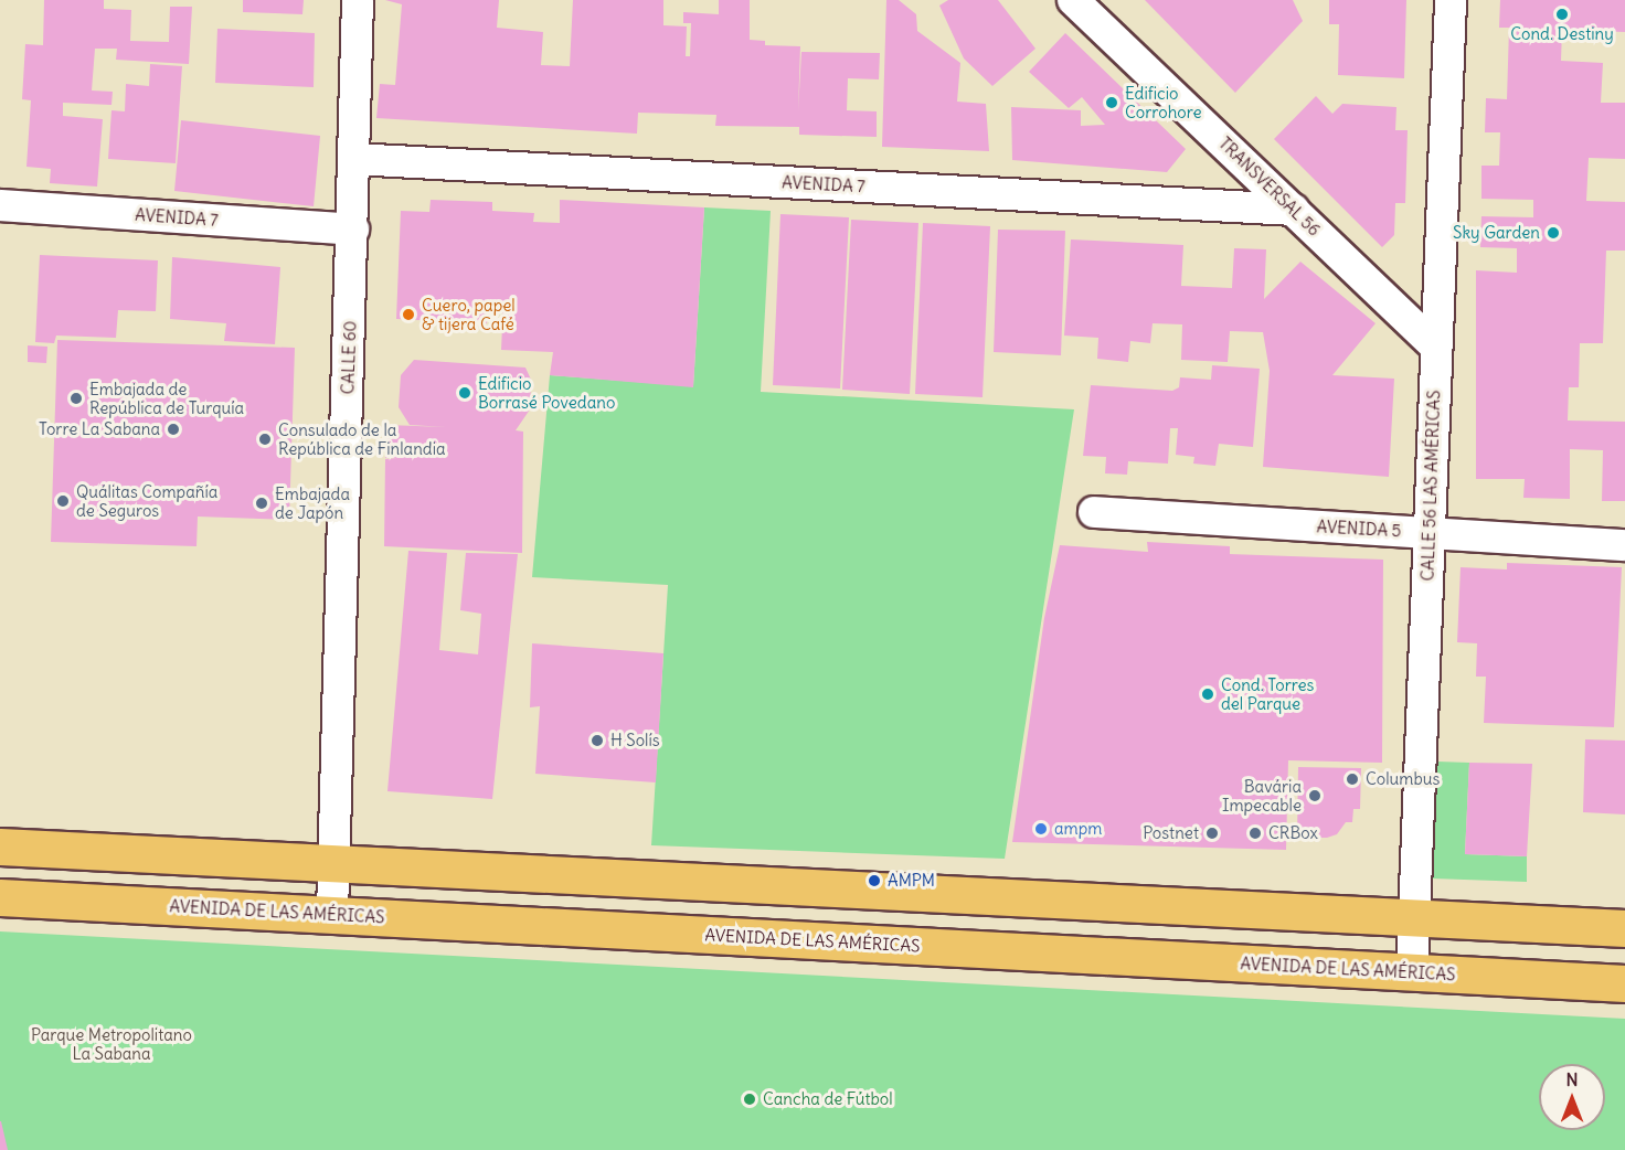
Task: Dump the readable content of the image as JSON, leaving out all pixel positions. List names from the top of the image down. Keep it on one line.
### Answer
{"streets":{"main road":["AVENIDA DE LAS AMÉRICAS"],"street":["AVENIDA 7","TRANSVERSAL 56","CALLE 60","CALLE 56 LAS AMÉRICAS","AVENIDA 5"]},"crossings":[["AVENIDA 7","TRANSVERSAL 56"],["AVENIDA 7","CALLE 60"],["TRANSVERSAL 56","CALLE 56 LAS AMÉRICAS"],["CALLE 60","AVENIDA DE LAS AMÉRICAS"],["CALLE 56 LAS AMÉRICAS","AVENIDA 5"],["CALLE 56 LAS AMÉRICAS","AVENIDA DE LAS AMÉRICAS"]],"parks":["Parque Metropolitano La Sabana"],"places":["Cond. Destiny","Edificio Corrohore","Sky Garden","Cuero, papel & tijera Café","Edificio Borrasé Povedano","Embajada de República de Turquía","Torre La Sabana","Consulado de la República de Finlandia","Quálitas Compañía de Seguros","Embajada de Japón","Cond. Torres del Parque","H Solís","Columbus","Bavária Impecable","ampm","Postnet","CRBox","AMPM","Cancha de Fútbol"],"north":"top"}
